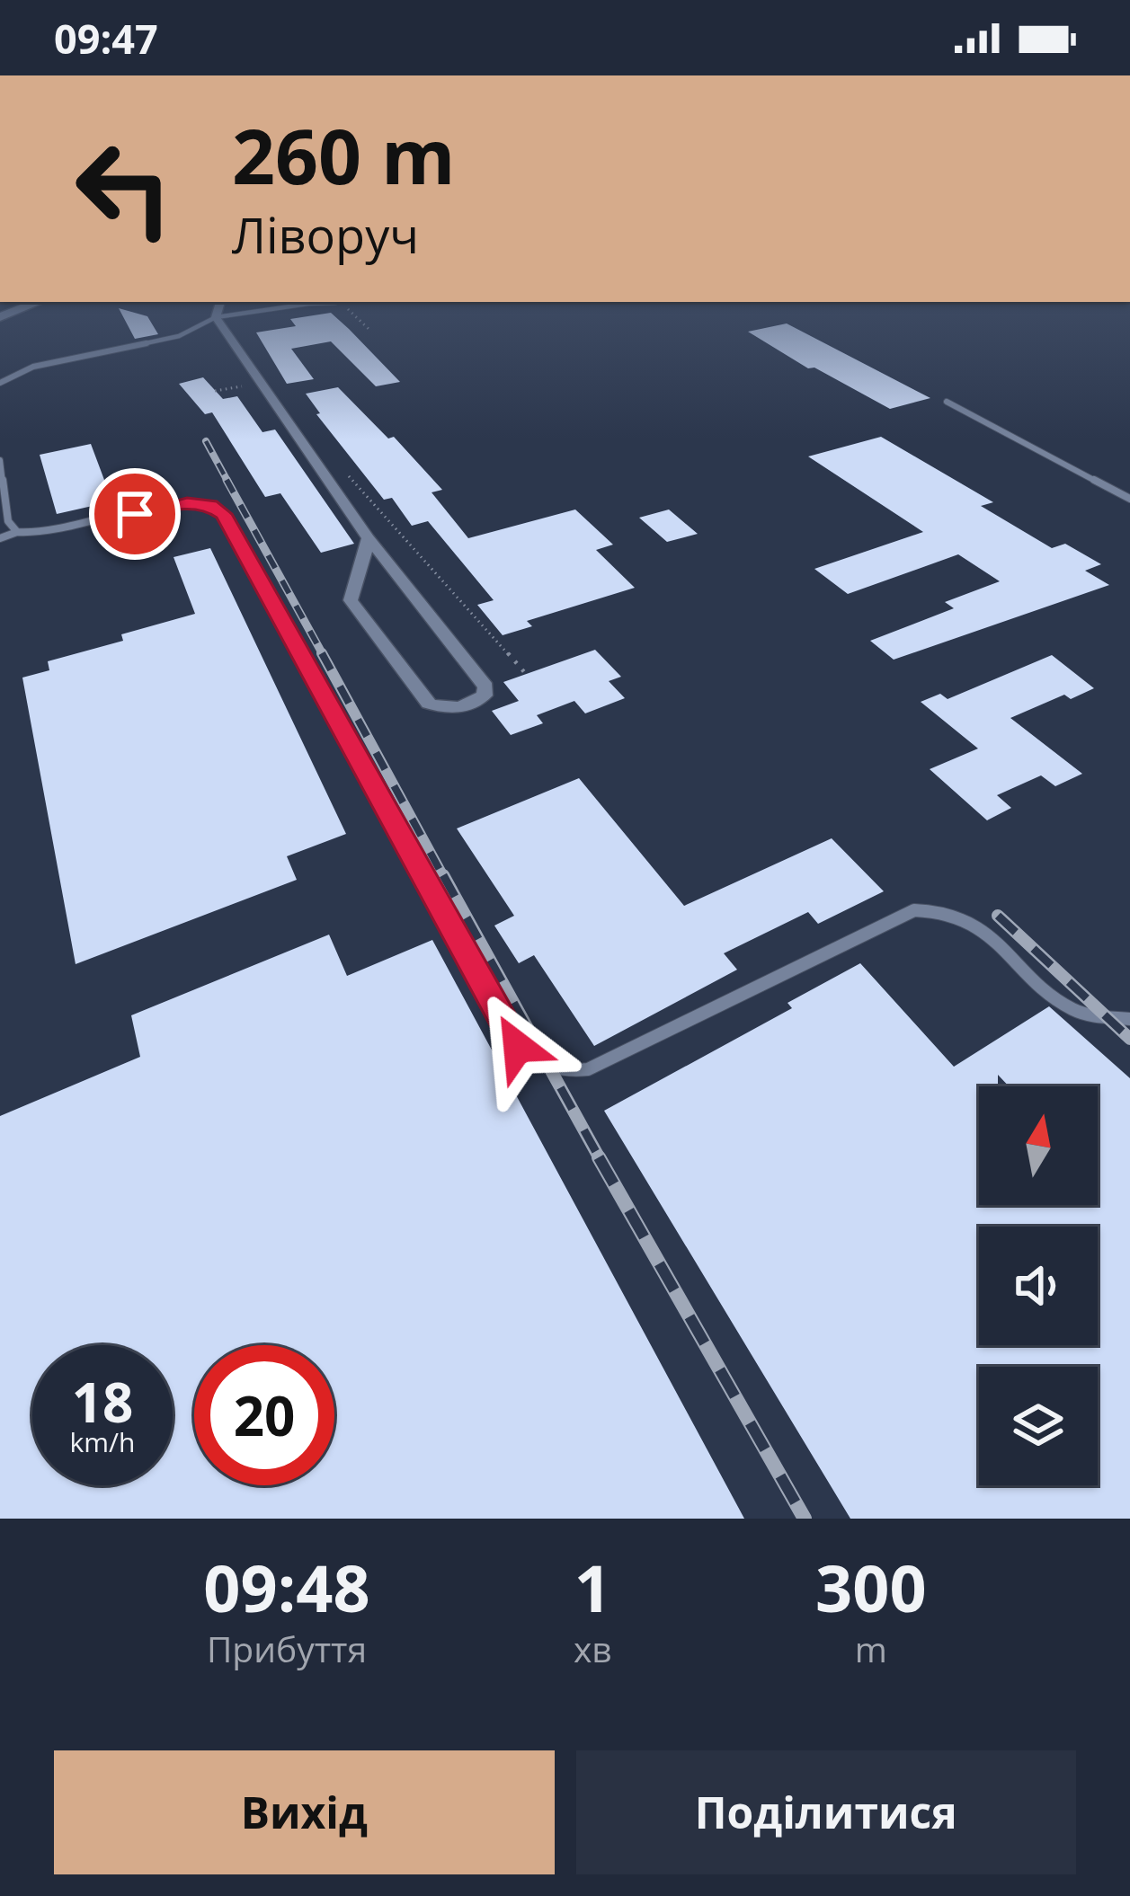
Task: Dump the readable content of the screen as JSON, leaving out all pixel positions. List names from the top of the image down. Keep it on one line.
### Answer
{"north":"top","page":{"status":"09:47","turn":["260 m","Ліворуч"],"speed":"18 km/h","limit":"20","eta":["09:48","Прибуття","1","хв","300","m"],"buttons":["Вихід","Поділитися"]}}
